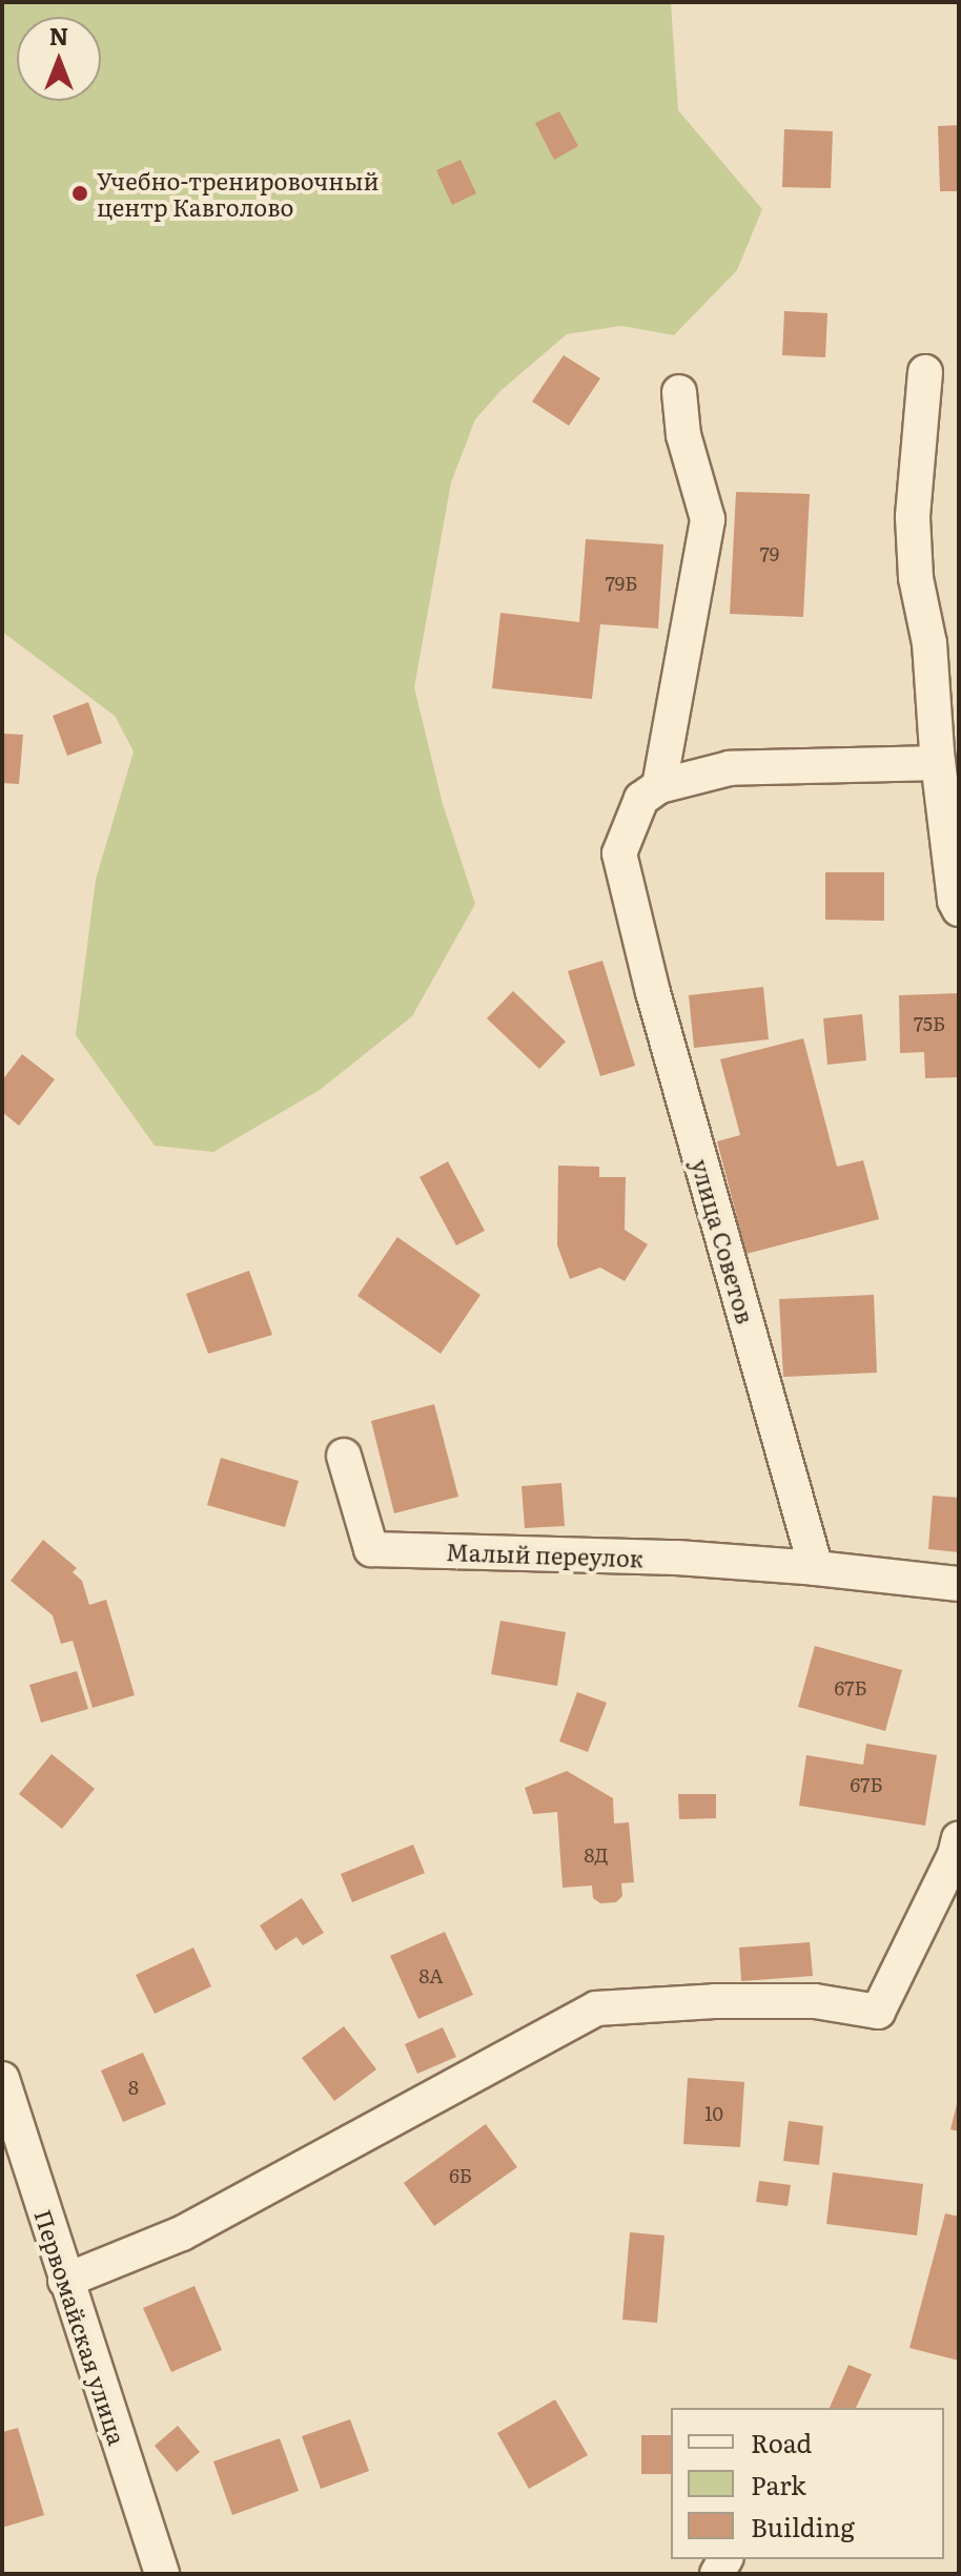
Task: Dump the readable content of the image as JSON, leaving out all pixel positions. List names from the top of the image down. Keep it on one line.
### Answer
{"streets":{"street":["улица Советов","Малый переулок","Первомайская улица"]},"crossings":[["улица Советов","Малый переулок"]],"places":["Учебно-тренировочный центр Кавголово"],"house_numbers":["79","79Б","75Б","67Б","67Б","8Д","8А","8","10","6Б"],"legend":["Road","Park","Building"],"north":"top"}
